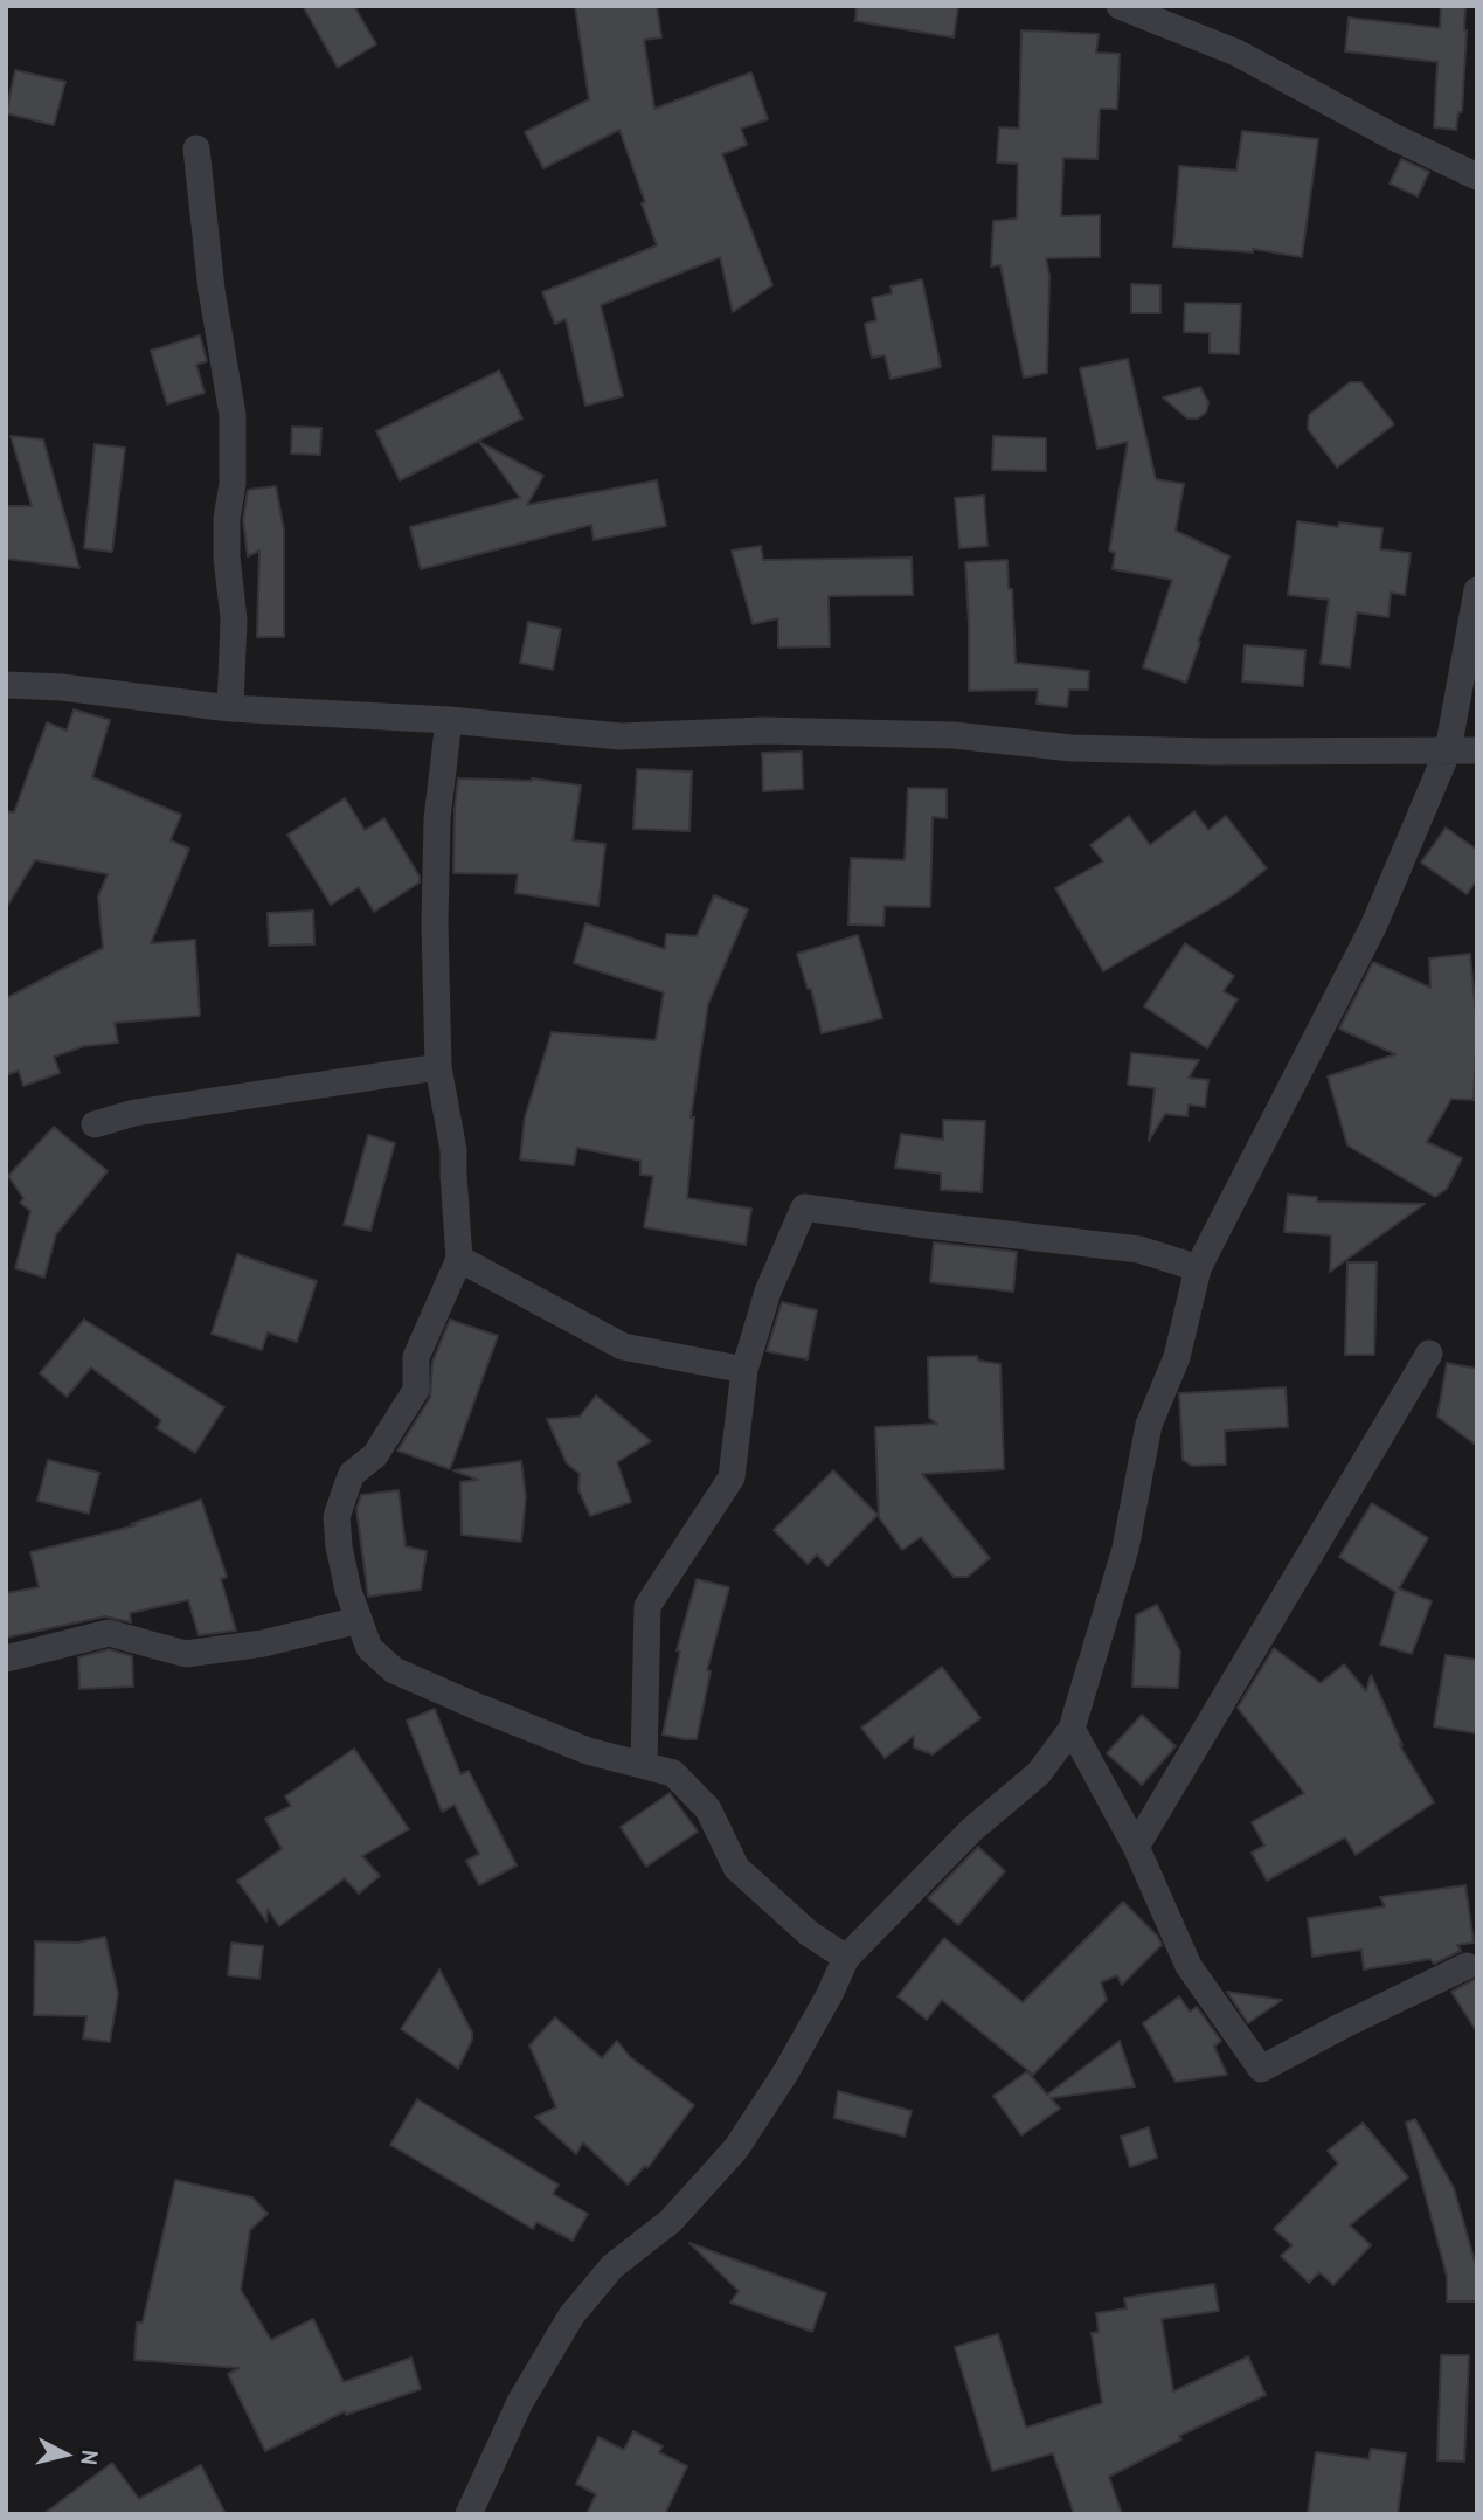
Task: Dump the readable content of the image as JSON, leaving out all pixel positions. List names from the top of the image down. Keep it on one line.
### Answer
{"north":"right"}
